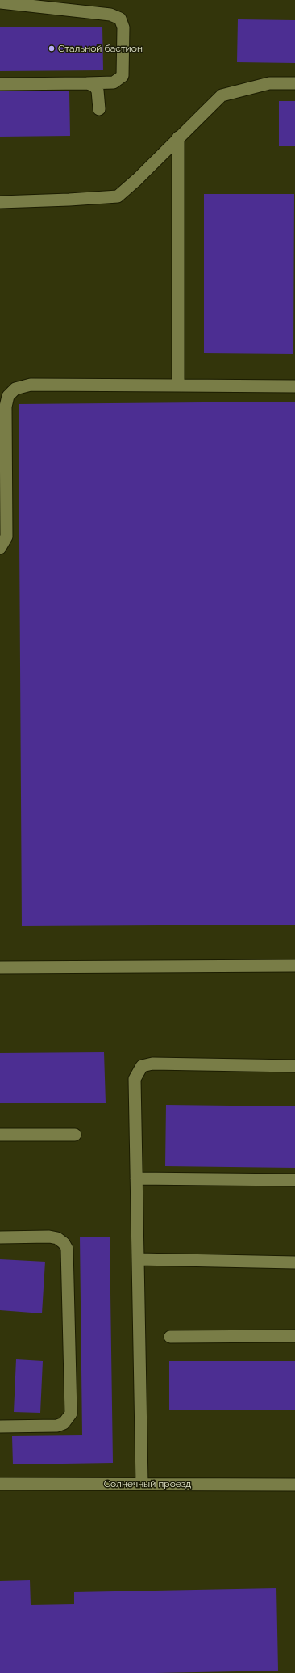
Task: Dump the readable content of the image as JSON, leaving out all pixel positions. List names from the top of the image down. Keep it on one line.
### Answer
{"streets":{"lane":["Солнечный проезд"]},"places":["Стальной бастион"]}
